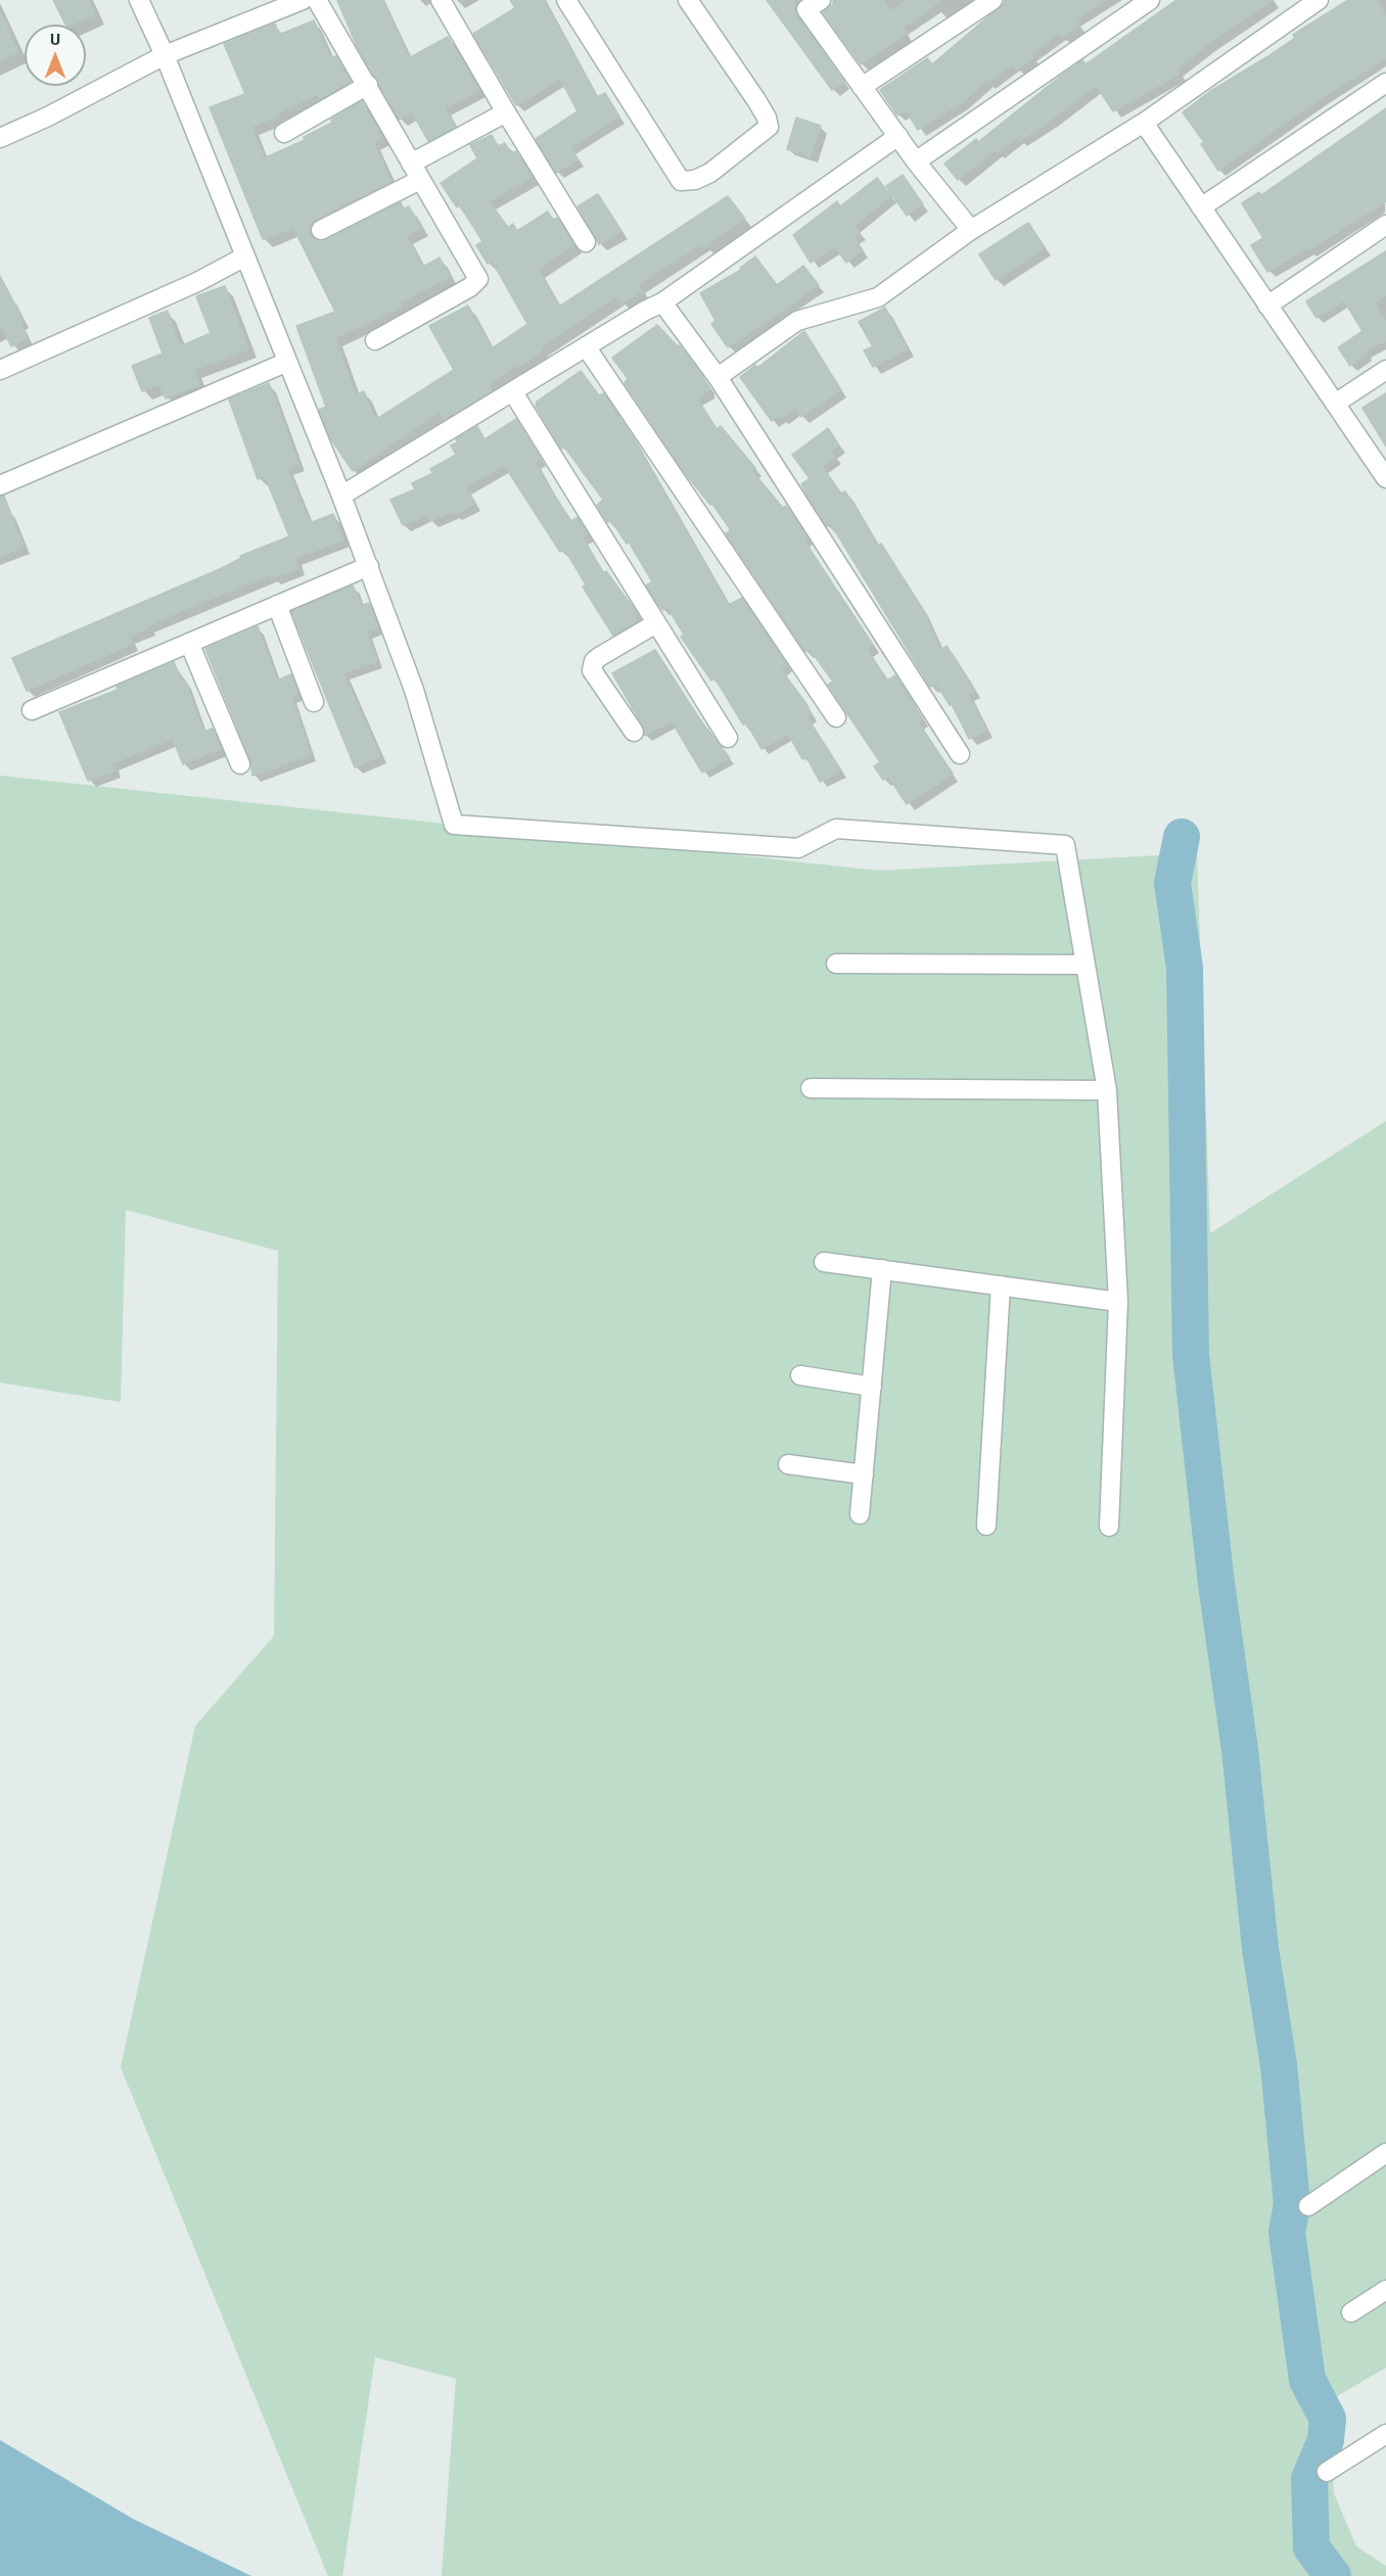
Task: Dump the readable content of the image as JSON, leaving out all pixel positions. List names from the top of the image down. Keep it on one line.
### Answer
{"north":"top"}
